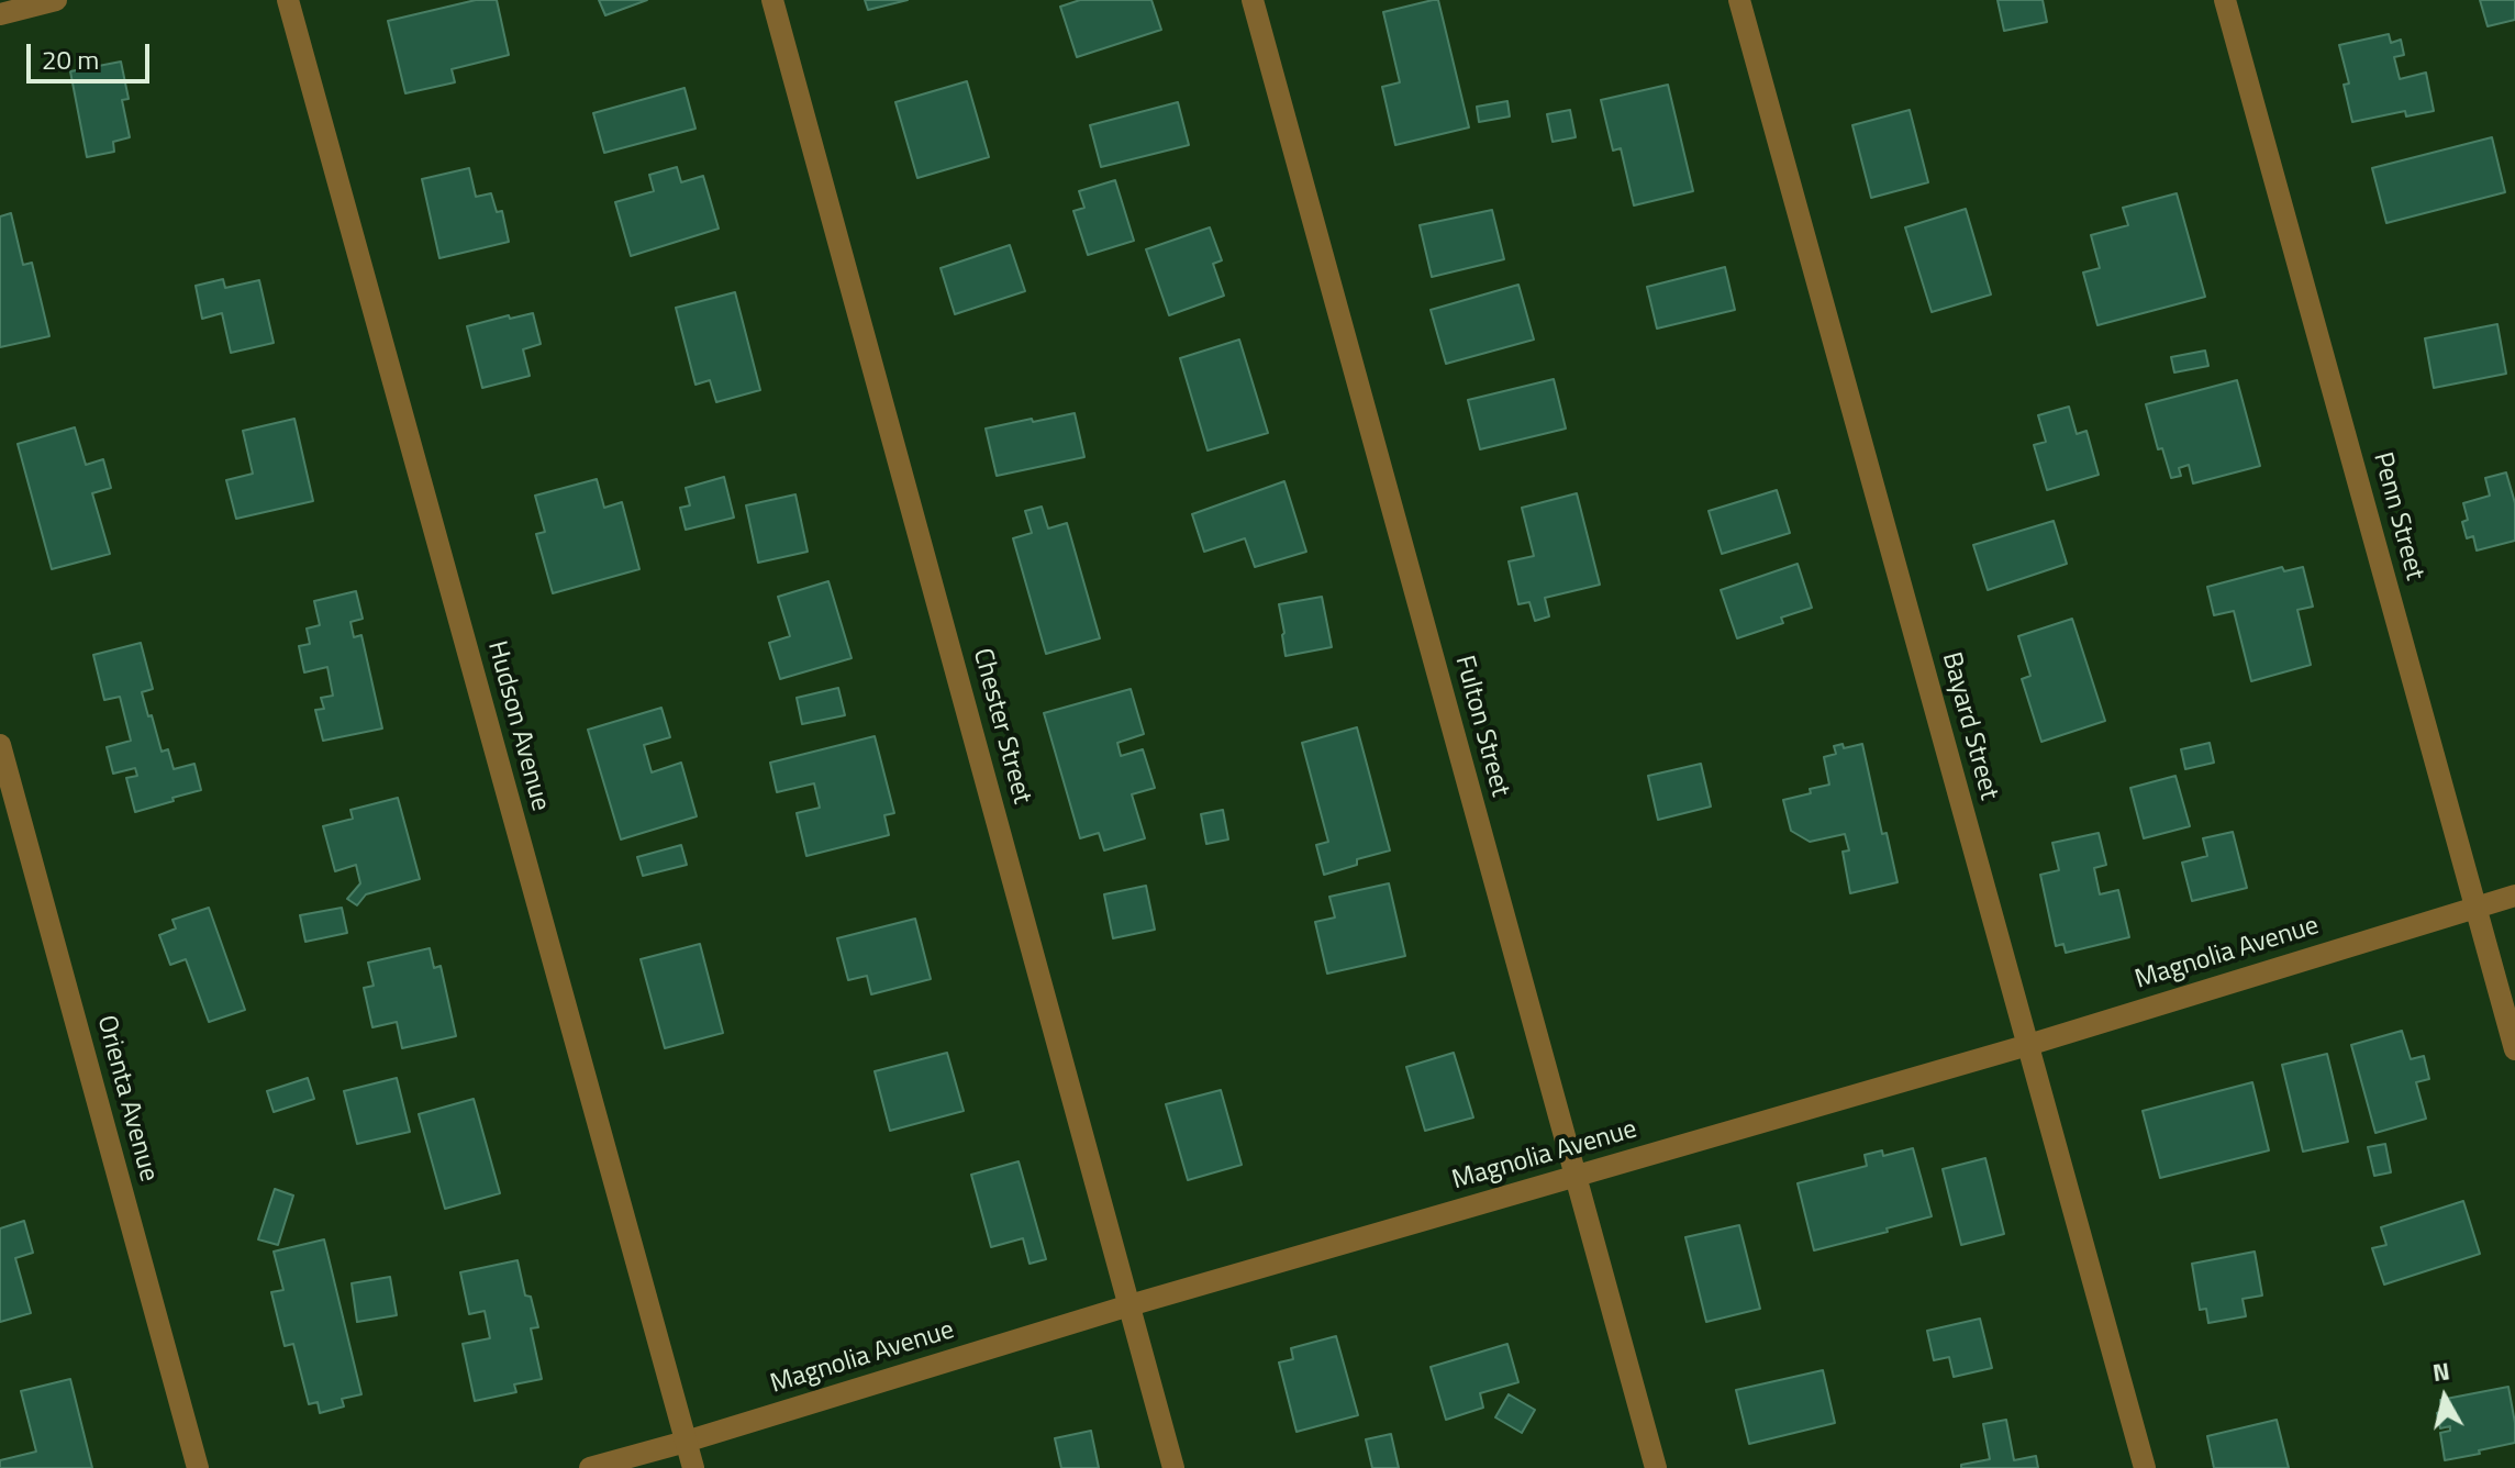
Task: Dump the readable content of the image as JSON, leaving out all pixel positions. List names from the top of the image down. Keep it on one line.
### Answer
{"streets":{"street":["Penn Street","Hudson Avenue","Chester Street","Fulton Street","Bayard Street","Magnolia Avenue","Orienta Avenue"]},"crossings":[["Penn Street","Magnolia Avenue"],["Hudson Avenue","Magnolia Avenue"],["Chester Street","Magnolia Avenue"],["Fulton Street","Magnolia Avenue"],["Bayard Street","Magnolia Avenue"]],"scale_bar":"20 m","north":"top"}
